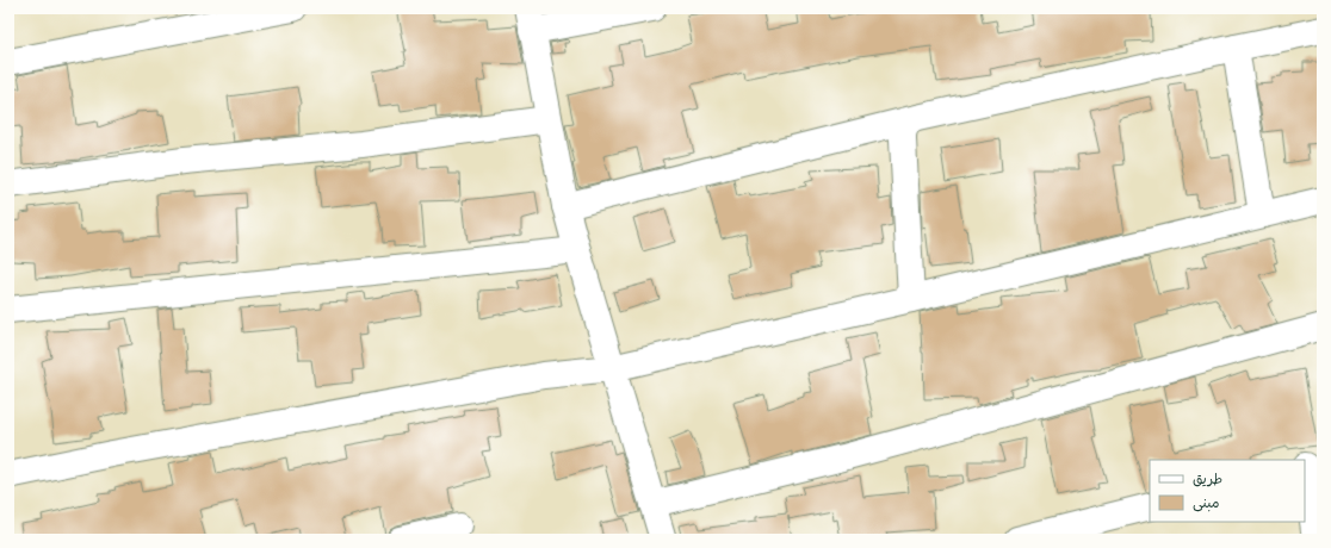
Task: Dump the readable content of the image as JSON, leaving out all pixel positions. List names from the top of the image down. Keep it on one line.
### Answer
{"legend":["طريق","مبنى"]}
